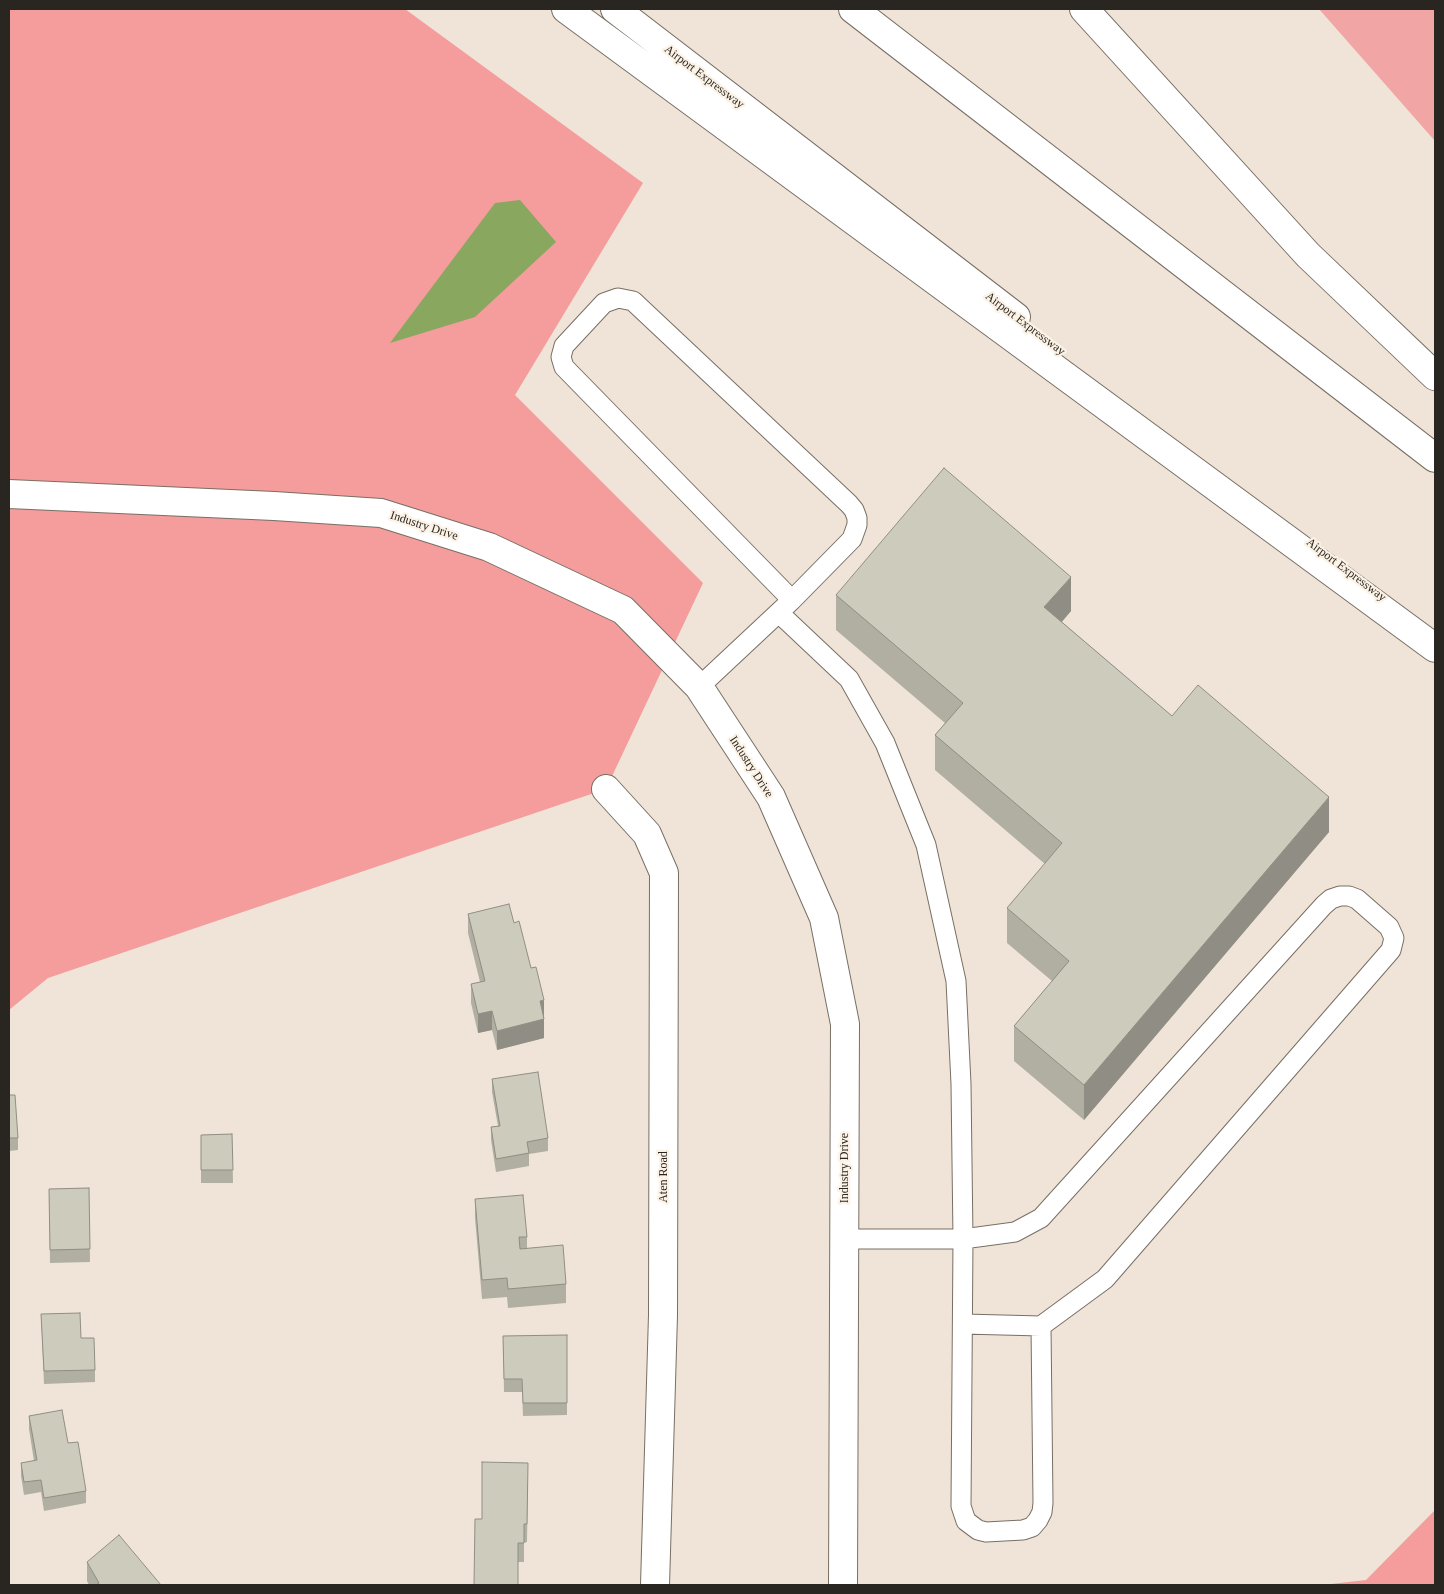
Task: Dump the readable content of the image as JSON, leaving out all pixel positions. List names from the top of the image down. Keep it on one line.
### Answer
{"streets":{"main road":["Airport Expressway","Industry Drive","Aten Road"]}}
